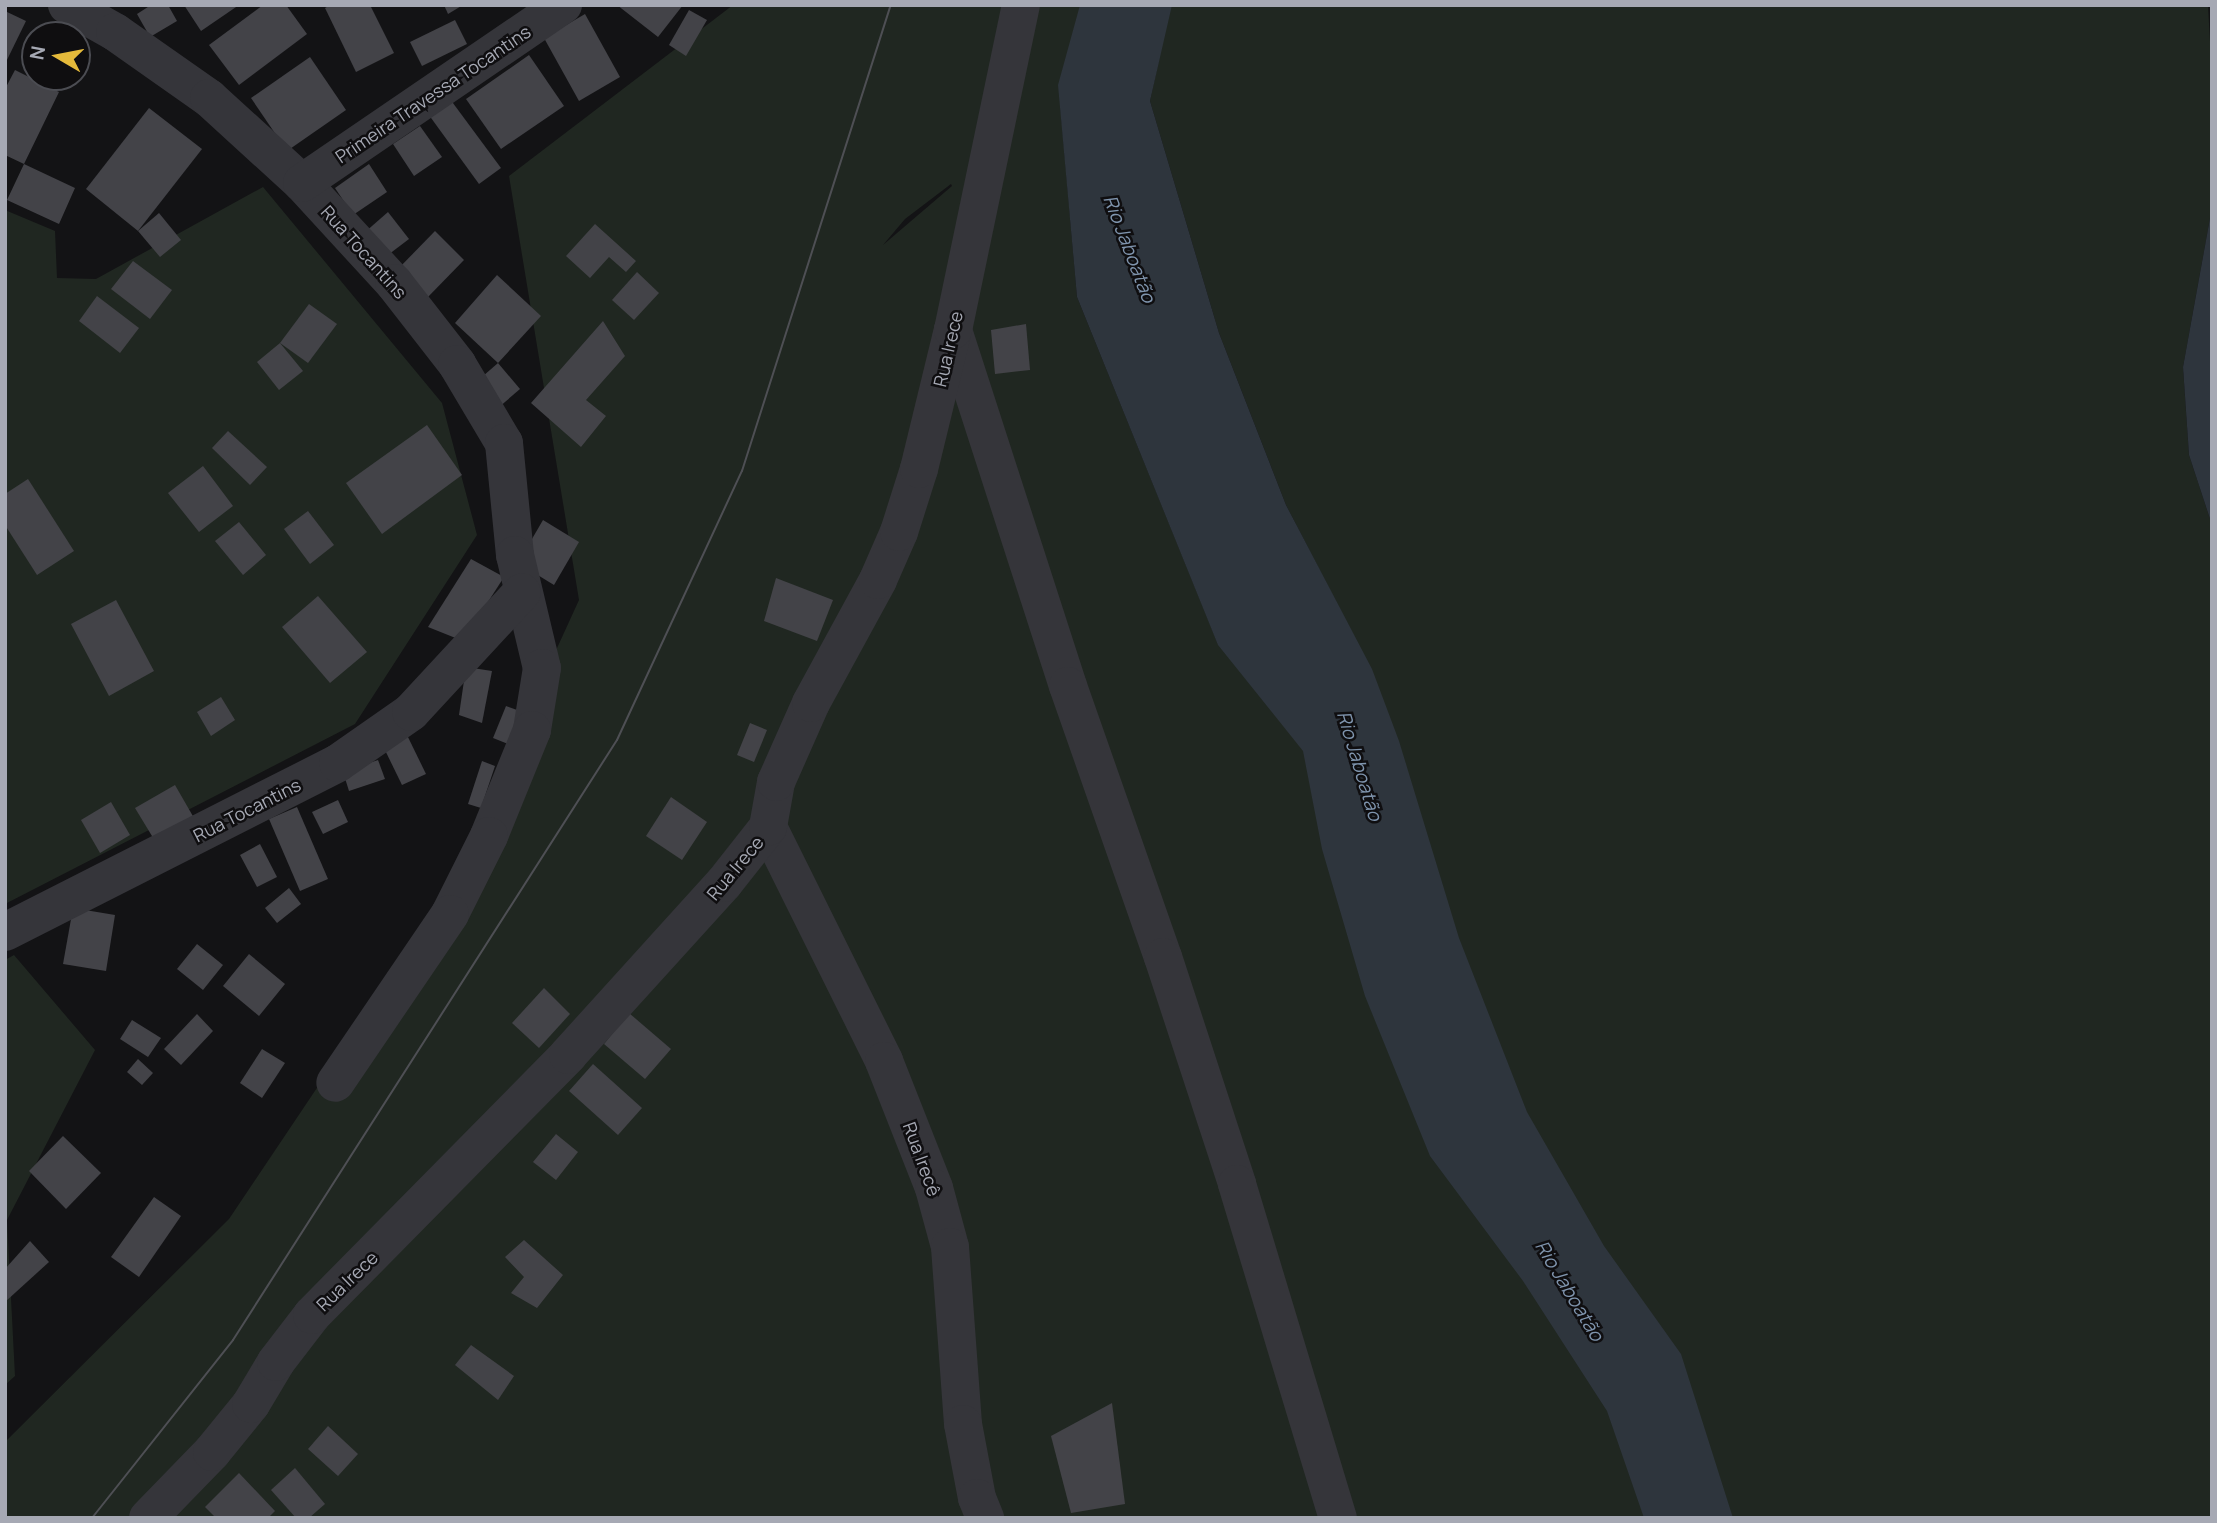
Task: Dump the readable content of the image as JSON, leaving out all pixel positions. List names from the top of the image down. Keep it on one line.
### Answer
{"streets":{"street":["Primeira Travessa Tocantins","Rua Tocantins","Rua Irece","Rua Irecê"]},"crossings":[["Primeira Travessa Tocantins","Rua Tocantins"],["Rua Irece","Rua Irecê"]],"water":["Rio Jaboatão"],"north":"left"}
